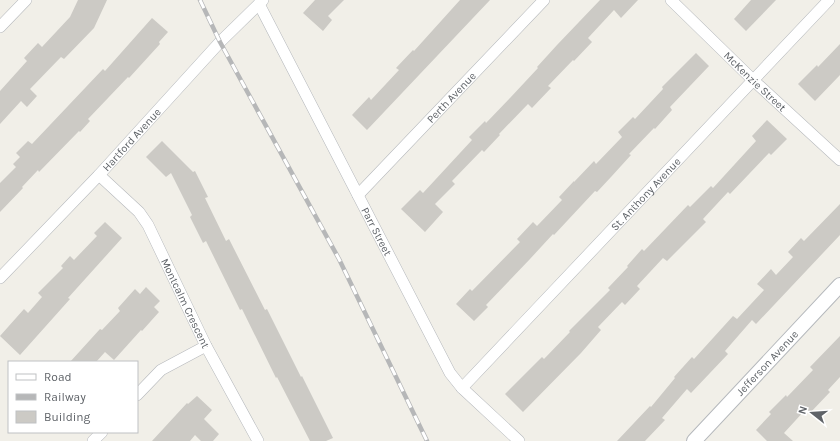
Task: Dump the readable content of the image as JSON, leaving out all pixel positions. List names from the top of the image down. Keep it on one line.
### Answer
{"streets":{"street":["McKenzie Street","Perth Avenue","Hartford Avenue","St. Anthony Avenue","Parr Street","Montcalm Crescent","Jefferson Avenue"]},"crossings":[["McKenzie Street","St. Anthony Avenue"],["Perth Avenue","Parr Street"],["Hartford Avenue","Parr Street"],["Hartford Avenue","Montcalm Crescent"],["St. Anthony Avenue","Parr Street"]],"legend":["Road","Railway","Building"],"north":"left"}
